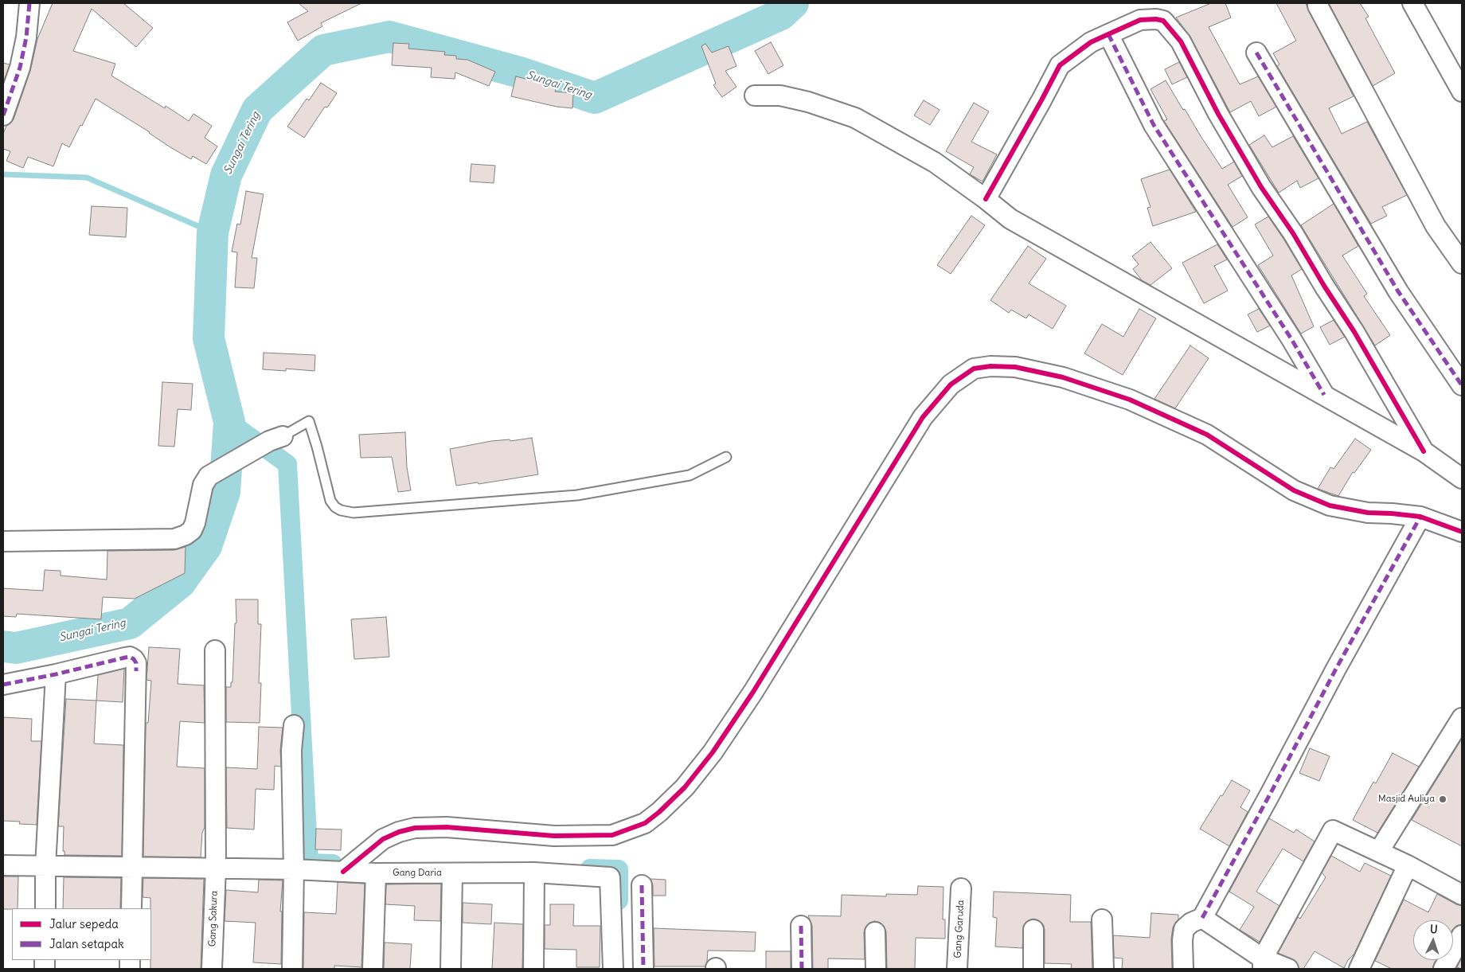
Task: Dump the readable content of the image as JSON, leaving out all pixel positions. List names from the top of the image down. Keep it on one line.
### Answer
{"streets":{"street":["Gang Daria","Gang Sakura","Gang Garuda"]},"crossings":[["Gang Daria","Gang Sakura"]],"water":["Sungai Tering"],"places":["Masjid Auliya"],"legend":["Jalur sepeda","Jalan setapak"],"north":"top"}
